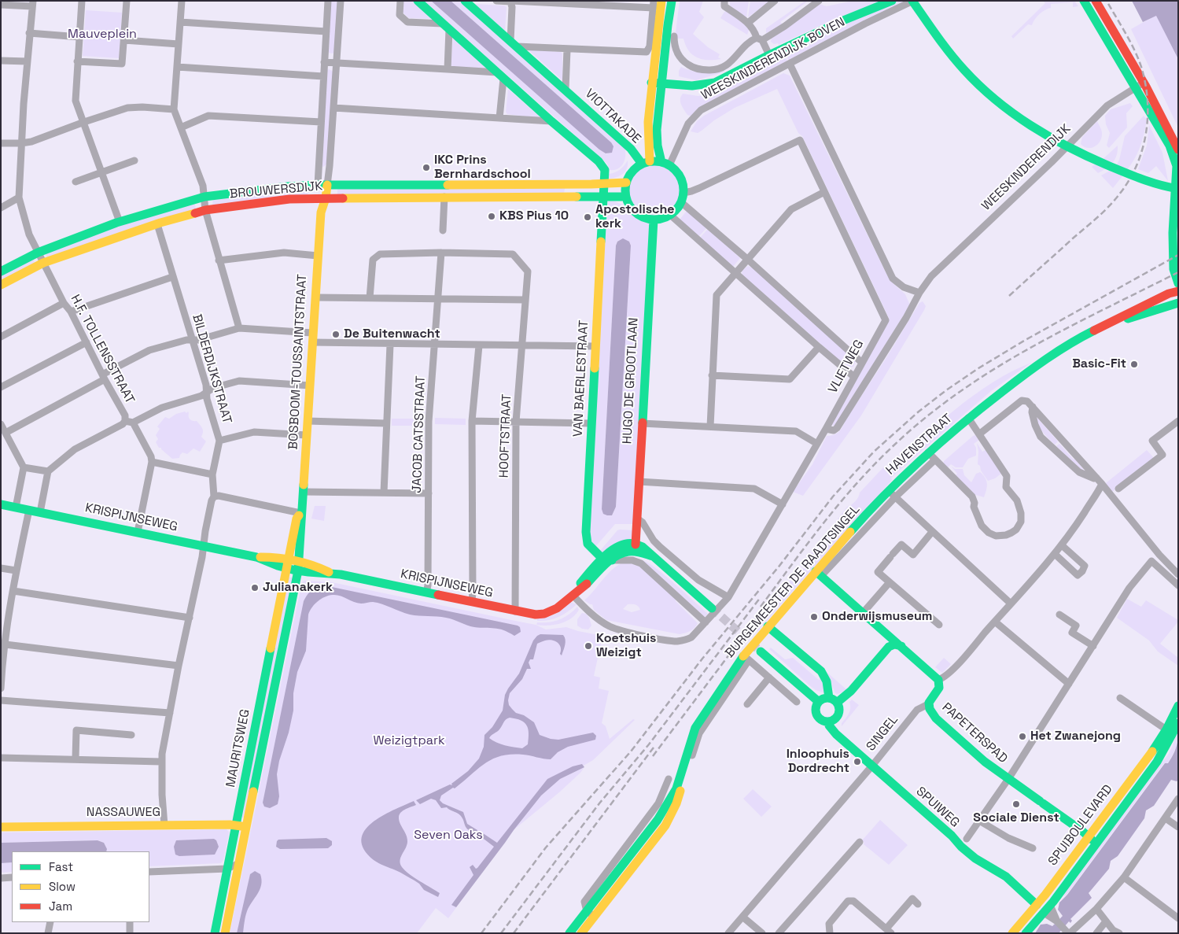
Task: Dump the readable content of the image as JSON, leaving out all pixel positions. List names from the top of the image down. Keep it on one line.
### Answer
{"streets":{"street":["WEESKINDERENDIJK BOVEN","VIOTTAKADE","WEESKINDERENDIJK","BROUWERSDIJK","H.F. TOLLENSSTRAAT","BOSBOOM-TOUSSAINTSTRAAT","VLIETWEG","BILDERDIJKSTRAAT","VAN BAERLESTRAAT","HUGO DE GROOTLAAN","JACOB CATSSTRAAT","HOOFTSTRAAT","HAVENSTRAAT","KRISPIJNSEWEG","BURGEMEESTER DE RAADTSINGEL","SINGEL","PAPETERSPAD","MAURITSWEG","SPUIWEG","NASSAUWEG","SPUIBOULEVARD"]},"crossings":[["WEESKINDERENDIJK BOVEN","VIOTTAKADE"],["WEESKINDERENDIJK BOVEN","BROUWERSDIJK"],["WEESKINDERENDIJK BOVEN","VLIETWEG"],["WEESKINDERENDIJK BOVEN","HUGO DE GROOTLAAN"],["VIOTTAKADE","BROUWERSDIJK"],["VIOTTAKADE","VLIETWEG"],["VIOTTAKADE","HUGO DE GROOTLAAN"],["WEESKINDERENDIJK","VLIETWEG"],["BROUWERSDIJK","H.F. TOLLENSSTRAAT"],["BROUWERSDIJK","BOSBOOM-TOUSSAINTSTRAAT"],["BROUWERSDIJK","VLIETWEG"],["BROUWERSDIJK","BILDERDIJKSTRAAT"],["BROUWERSDIJK","VAN BAERLESTRAAT"],["BROUWERSDIJK","HUGO DE GROOTLAAN"],["BOSBOOM-TOUSSAINTSTRAAT","KRISPIJNSEWEG"],["BOSBOOM-TOUSSAINTSTRAAT","MAURITSWEG"],["VLIETWEG","HUGO DE GROOTLAAN"],["VLIETWEG","KRISPIJNSEWEG"],["BILDERDIJKSTRAAT","KRISPIJNSEWEG"],["BILDERDIJKSTRAAT","NASSAUWEG"],["JACOB CATSSTRAAT","HOOFTSTRAAT"],["JACOB CATSSTRAAT","KRISPIJNSEWEG"],["HOOFTSTRAAT","KRISPIJNSEWEG"],["HAVENSTRAAT","BURGEMEESTER DE RAADTSINGEL"],["KRISPIJNSEWEG","MAURITSWEG"],["SINGEL","PAPETERSPAD"],["SINGEL","SPUIWEG"],["PAPETERSPAD","SPUIBOULEVARD"],["MAURITSWEG","NASSAUWEG"],["SPUIWEG","SPUIBOULEVARD"]],"parks":["Mauveplein","Weizigtpark","Seven Oaks"],"places":["IKC Prins Bernhardschool","KBS Pius 10","Apostolische kerk","De Buitenwacht","Basic-Fit","Julianakerk","Onderwijsmuseum","Koetshuis Weizigt","Het Zwanejong","Inloophuis Dordrecht","Sociale Dienst"],"legend":["Fast","Slow","Jam"]}
